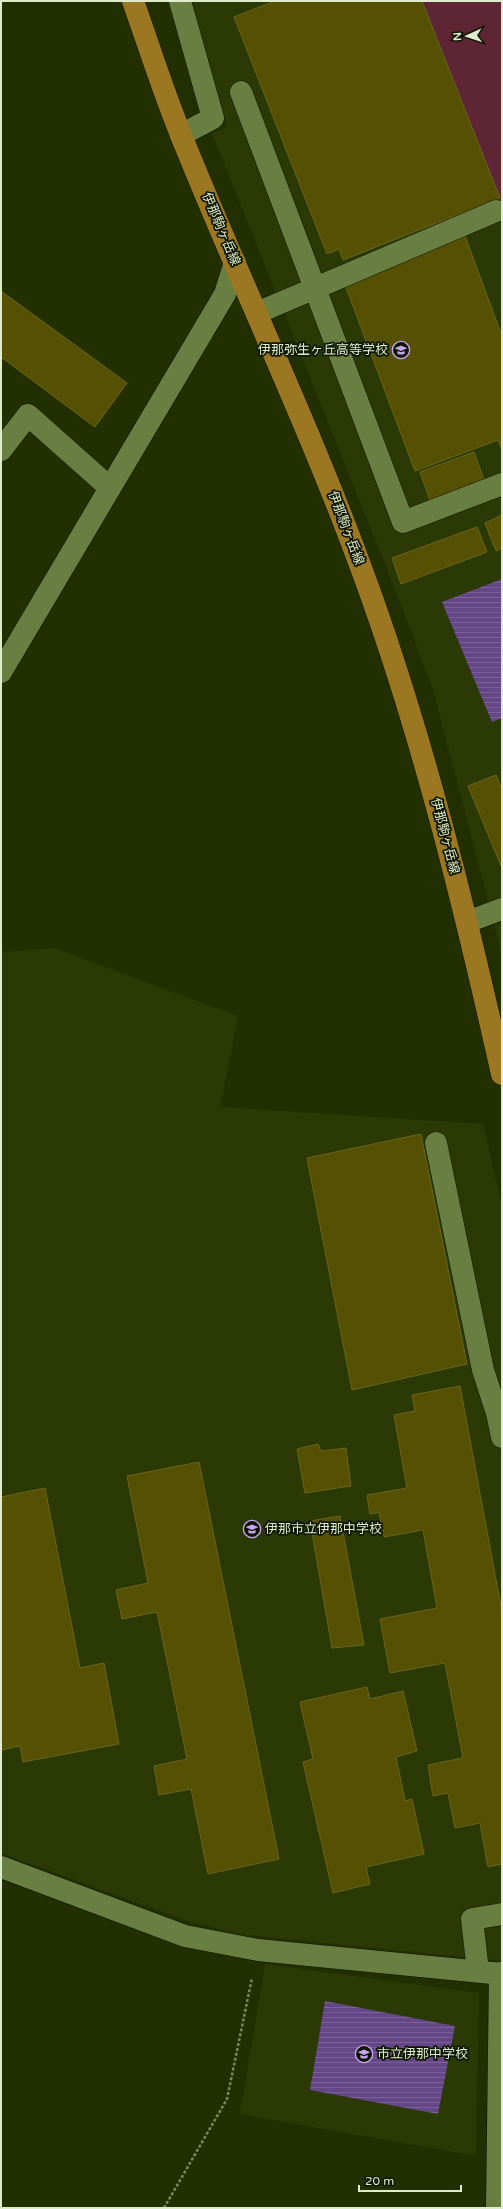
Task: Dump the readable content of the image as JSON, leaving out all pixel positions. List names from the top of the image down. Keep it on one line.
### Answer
{"streets":{"main road":["伊那駒ヶ岳線"]},"places":{"school or university":["伊那弥生ヶ丘高等学校","伊那市立伊那中学校","市立伊那中学校"]},"scale_bar":"20 m","north":"left"}
